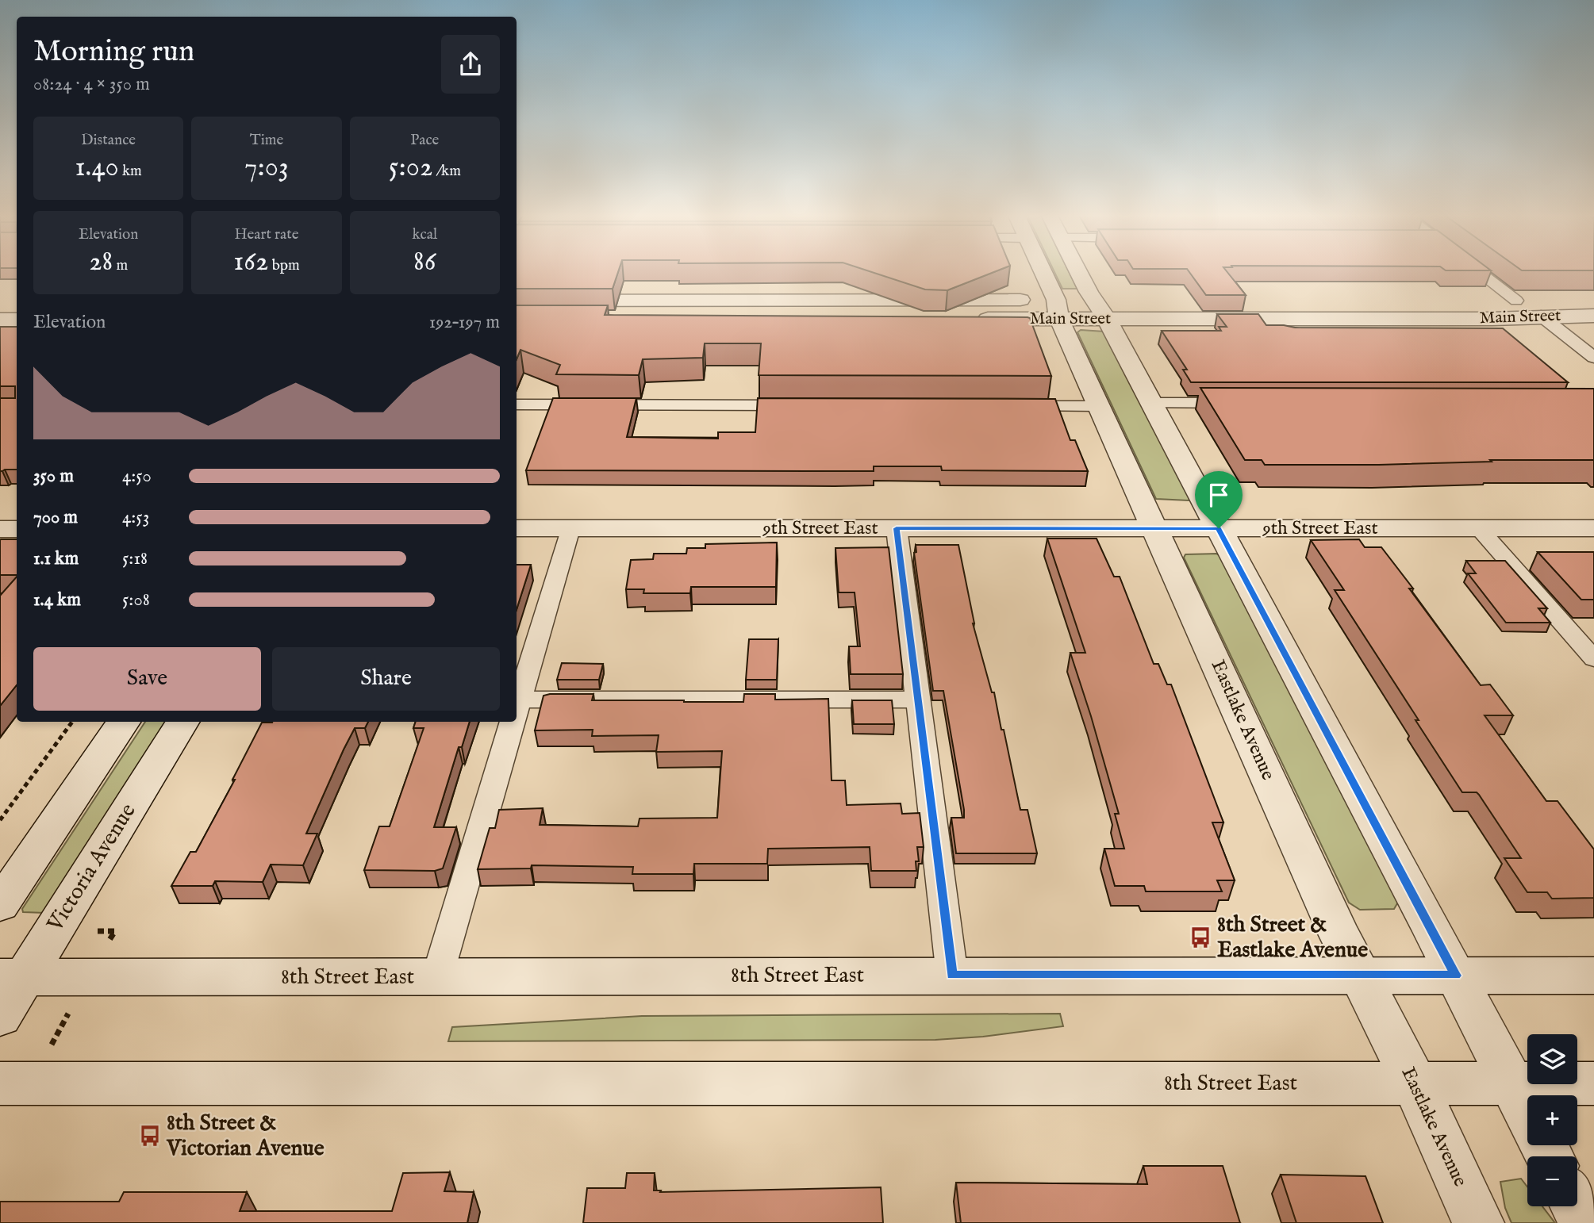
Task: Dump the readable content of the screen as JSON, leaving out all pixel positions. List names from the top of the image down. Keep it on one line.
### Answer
{"streets":{"street":["Main Street","9th Street East","Eastlake Avenue","Victoria Avenue","8th Street East"]},"crossings":[["Main Street","Eastlake Avenue"],["9th Street East","Eastlake Avenue"],["Eastlake Avenue","8th Street East"],["Victoria Avenue","8th Street East"]],"places":{"bus stop":["8th Street & Eastlake Avenue","8th Street & Victorian Avenue"]},"page":{"heading":["Morning run","08:24 · 4 × 350 m"],"stats":[["Distance","1.40 km"],["Time","7:03"],["Pace","5:02 /km"],["Elevation","28 m"],["Heart rate","162 bpm"],["kcal","86"]],"chart":["Elevation","192–197 m"],"list":[{"name":"350 m","note":"4:50"},{"name":"700 m","note":"4:53"},{"name":"1.1 km","note":"5:18"},{"name":"1.4 km","note":"5:08"}],"buttons":["Save","Share"],"map_buttons":["+","−"]}}
